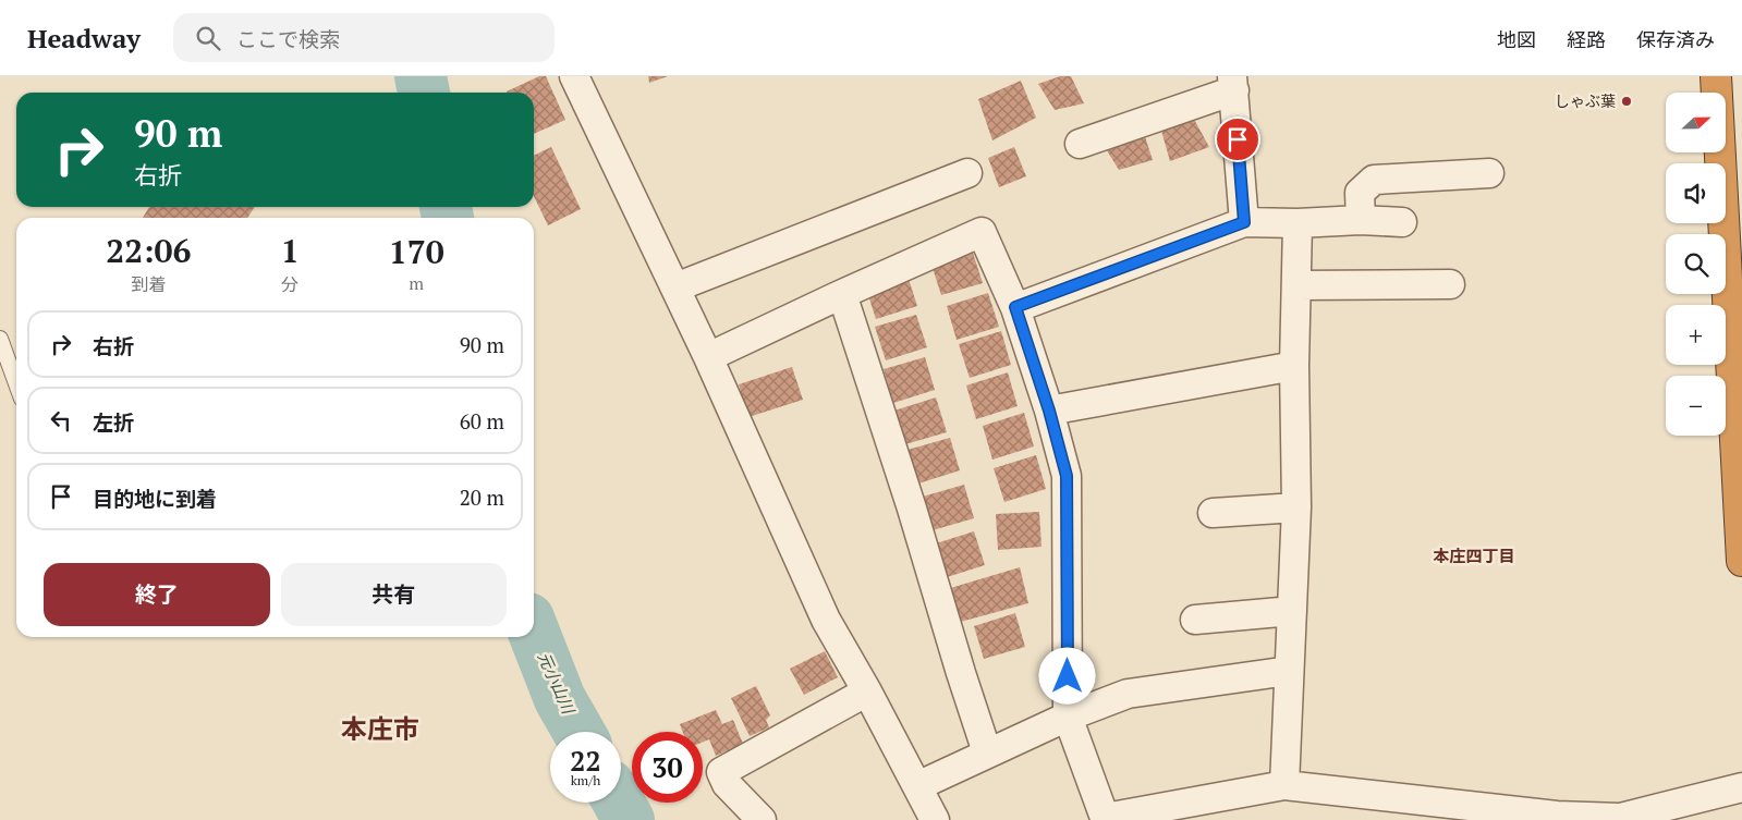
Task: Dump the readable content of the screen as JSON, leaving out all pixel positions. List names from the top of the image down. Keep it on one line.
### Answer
{"districts":["本庄四丁目","本庄市"],"water":["元小山川"],"places":["しゃぶ葉"],"north":"right","page":{"header":"Headway","search":"ここで検索","nav":["地図","経路","保存済み"],"map_buttons":["+","−"],"turn":["90 m","右折"],"eta":["22:06","到着","1","分","170","m"],"list":[{"name":"右折","value":"90 m"},{"name":"左折","value":"60 m"},{"name":"目的地に到着","value":"20 m"}],"buttons":["終了","共有"],"speed":"22 km/h","limit":"30"}}
